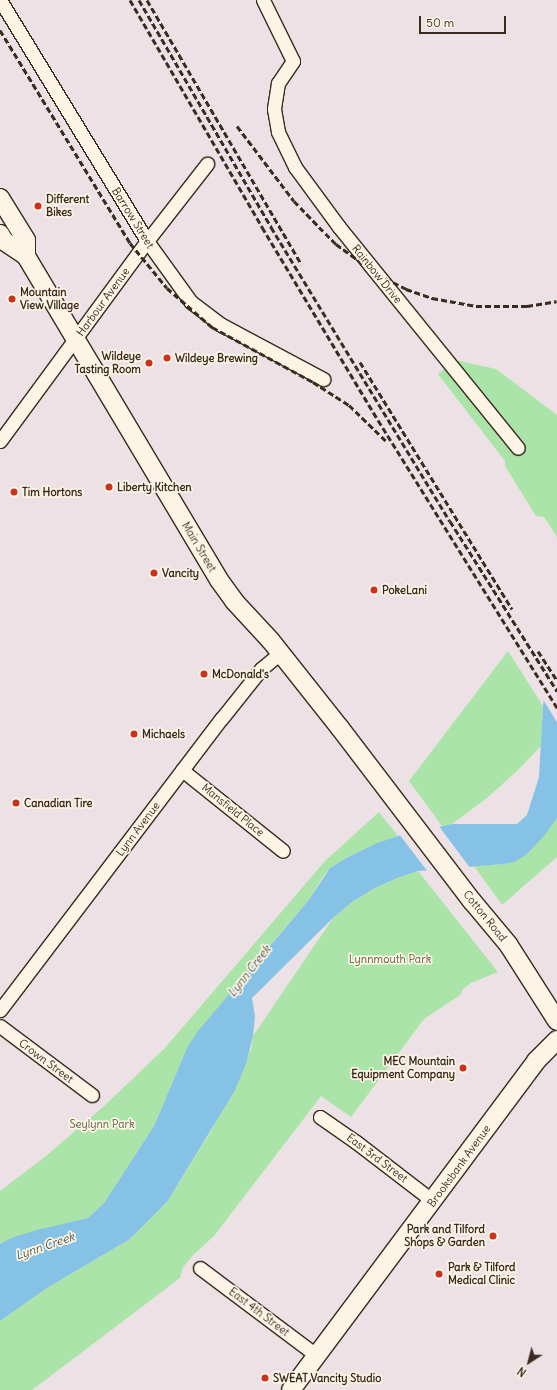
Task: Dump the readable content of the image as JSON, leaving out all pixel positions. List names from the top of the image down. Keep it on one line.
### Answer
{"streets":{"main road":["Main Street","Cotton Road","Brooksbank Avenue"],"street":["Barrow Street","Rainbow Drive","Harbour Avenue","Mansfield Place","Lynn Avenue","Crown Street","East 3rd Street","East 4th Street"]},"crossings":[["Barrow Street","Harbour Avenue"],["Harbour Avenue","Main Street"],["Main Street","Lynn Avenue"],["Main Street","Cotton Road"],["Mansfield Place","Lynn Avenue"],["East 3rd Street","Brooksbank Avenue"],["Brooksbank Avenue","East 4th Street"]],"water":["Lynn Creek"],"parks":["Lynnmouth Park","Seylynn Park"],"places":["Different Bikes","Mountain View Village","Wildeye Brewing","Wildeye Tasting Room","Liberty Kitchen","Tim Hortons","Vancity","PokeLani","McDonald's","Michaels","Canadian Tire","MEC Mountain Equipment Company","Park and Tilford Shops & Garden","Park & Tilford Medical Clinic","SWEAT Vancity Studio"],"scale_bar":"50 m","north":"bottom left"}
